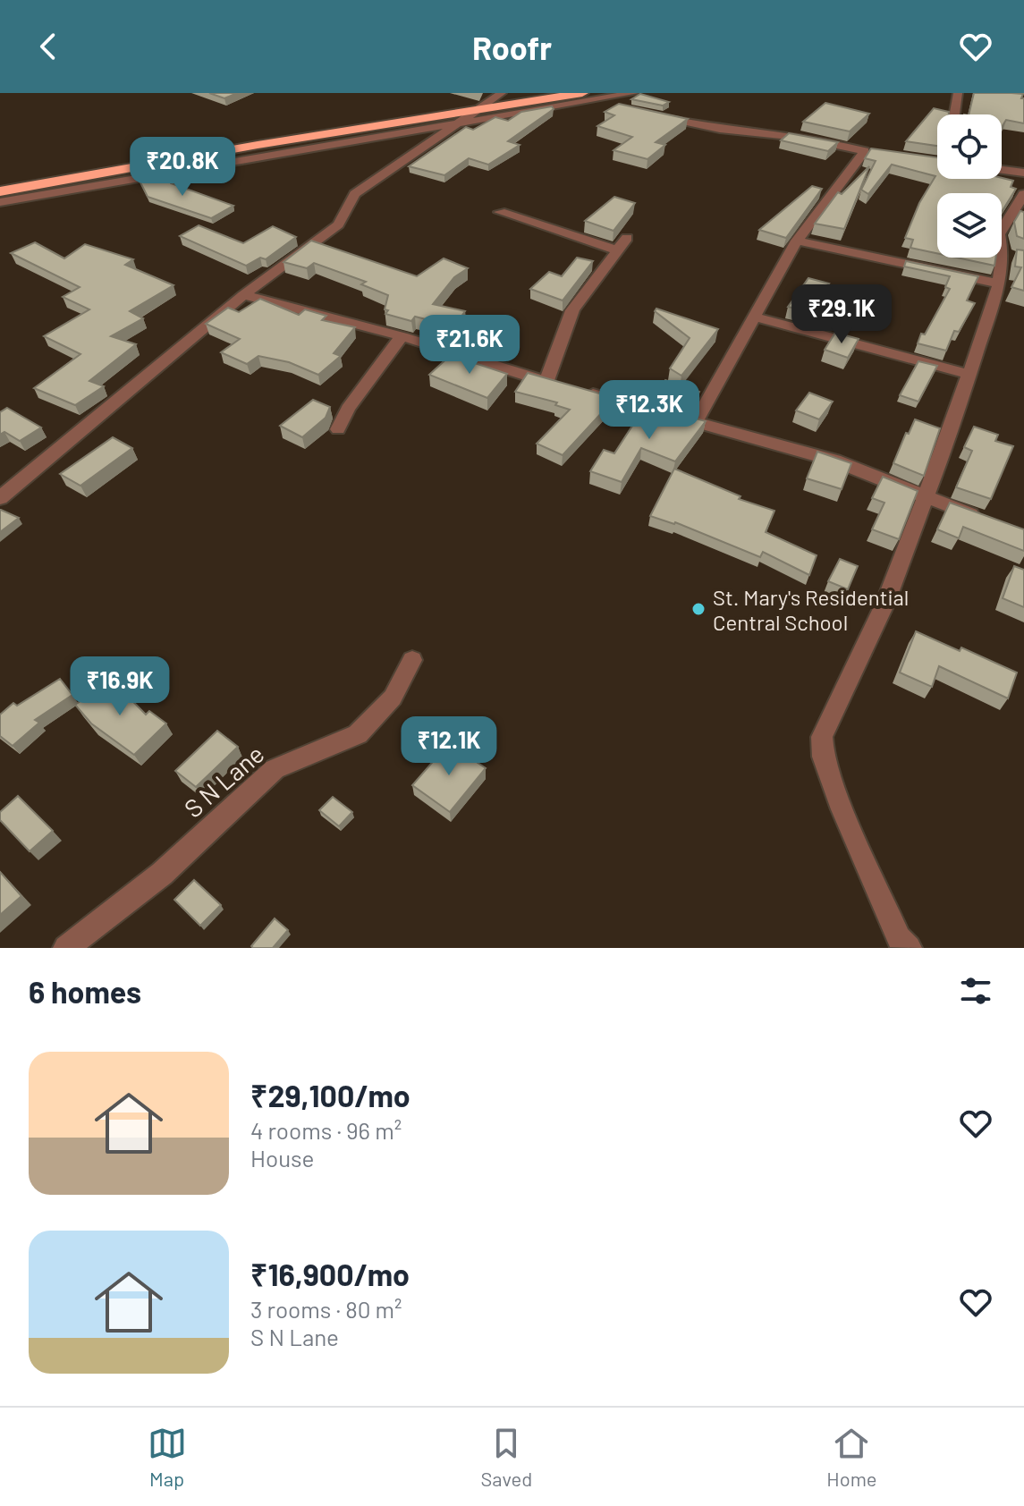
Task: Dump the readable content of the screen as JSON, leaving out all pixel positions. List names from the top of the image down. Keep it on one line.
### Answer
{"streets":{"street":["S N Lane"]},"places":["St. Mary's Residential Central School"],"page":{"header":"Roofr","price":["₹20.8K","₹29.1K","₹21.6K","₹12.3K","₹16.9K","₹12.1K"],"heading":"6 homes","list":[{"name":"₹29,100/mo","note":"4 rooms · 96 m² · House"},{"name":"₹16,900/mo","note":"3 rooms · 80 m² · S N Lane"}],"tabs":["Map","Saved","Home"]}}
